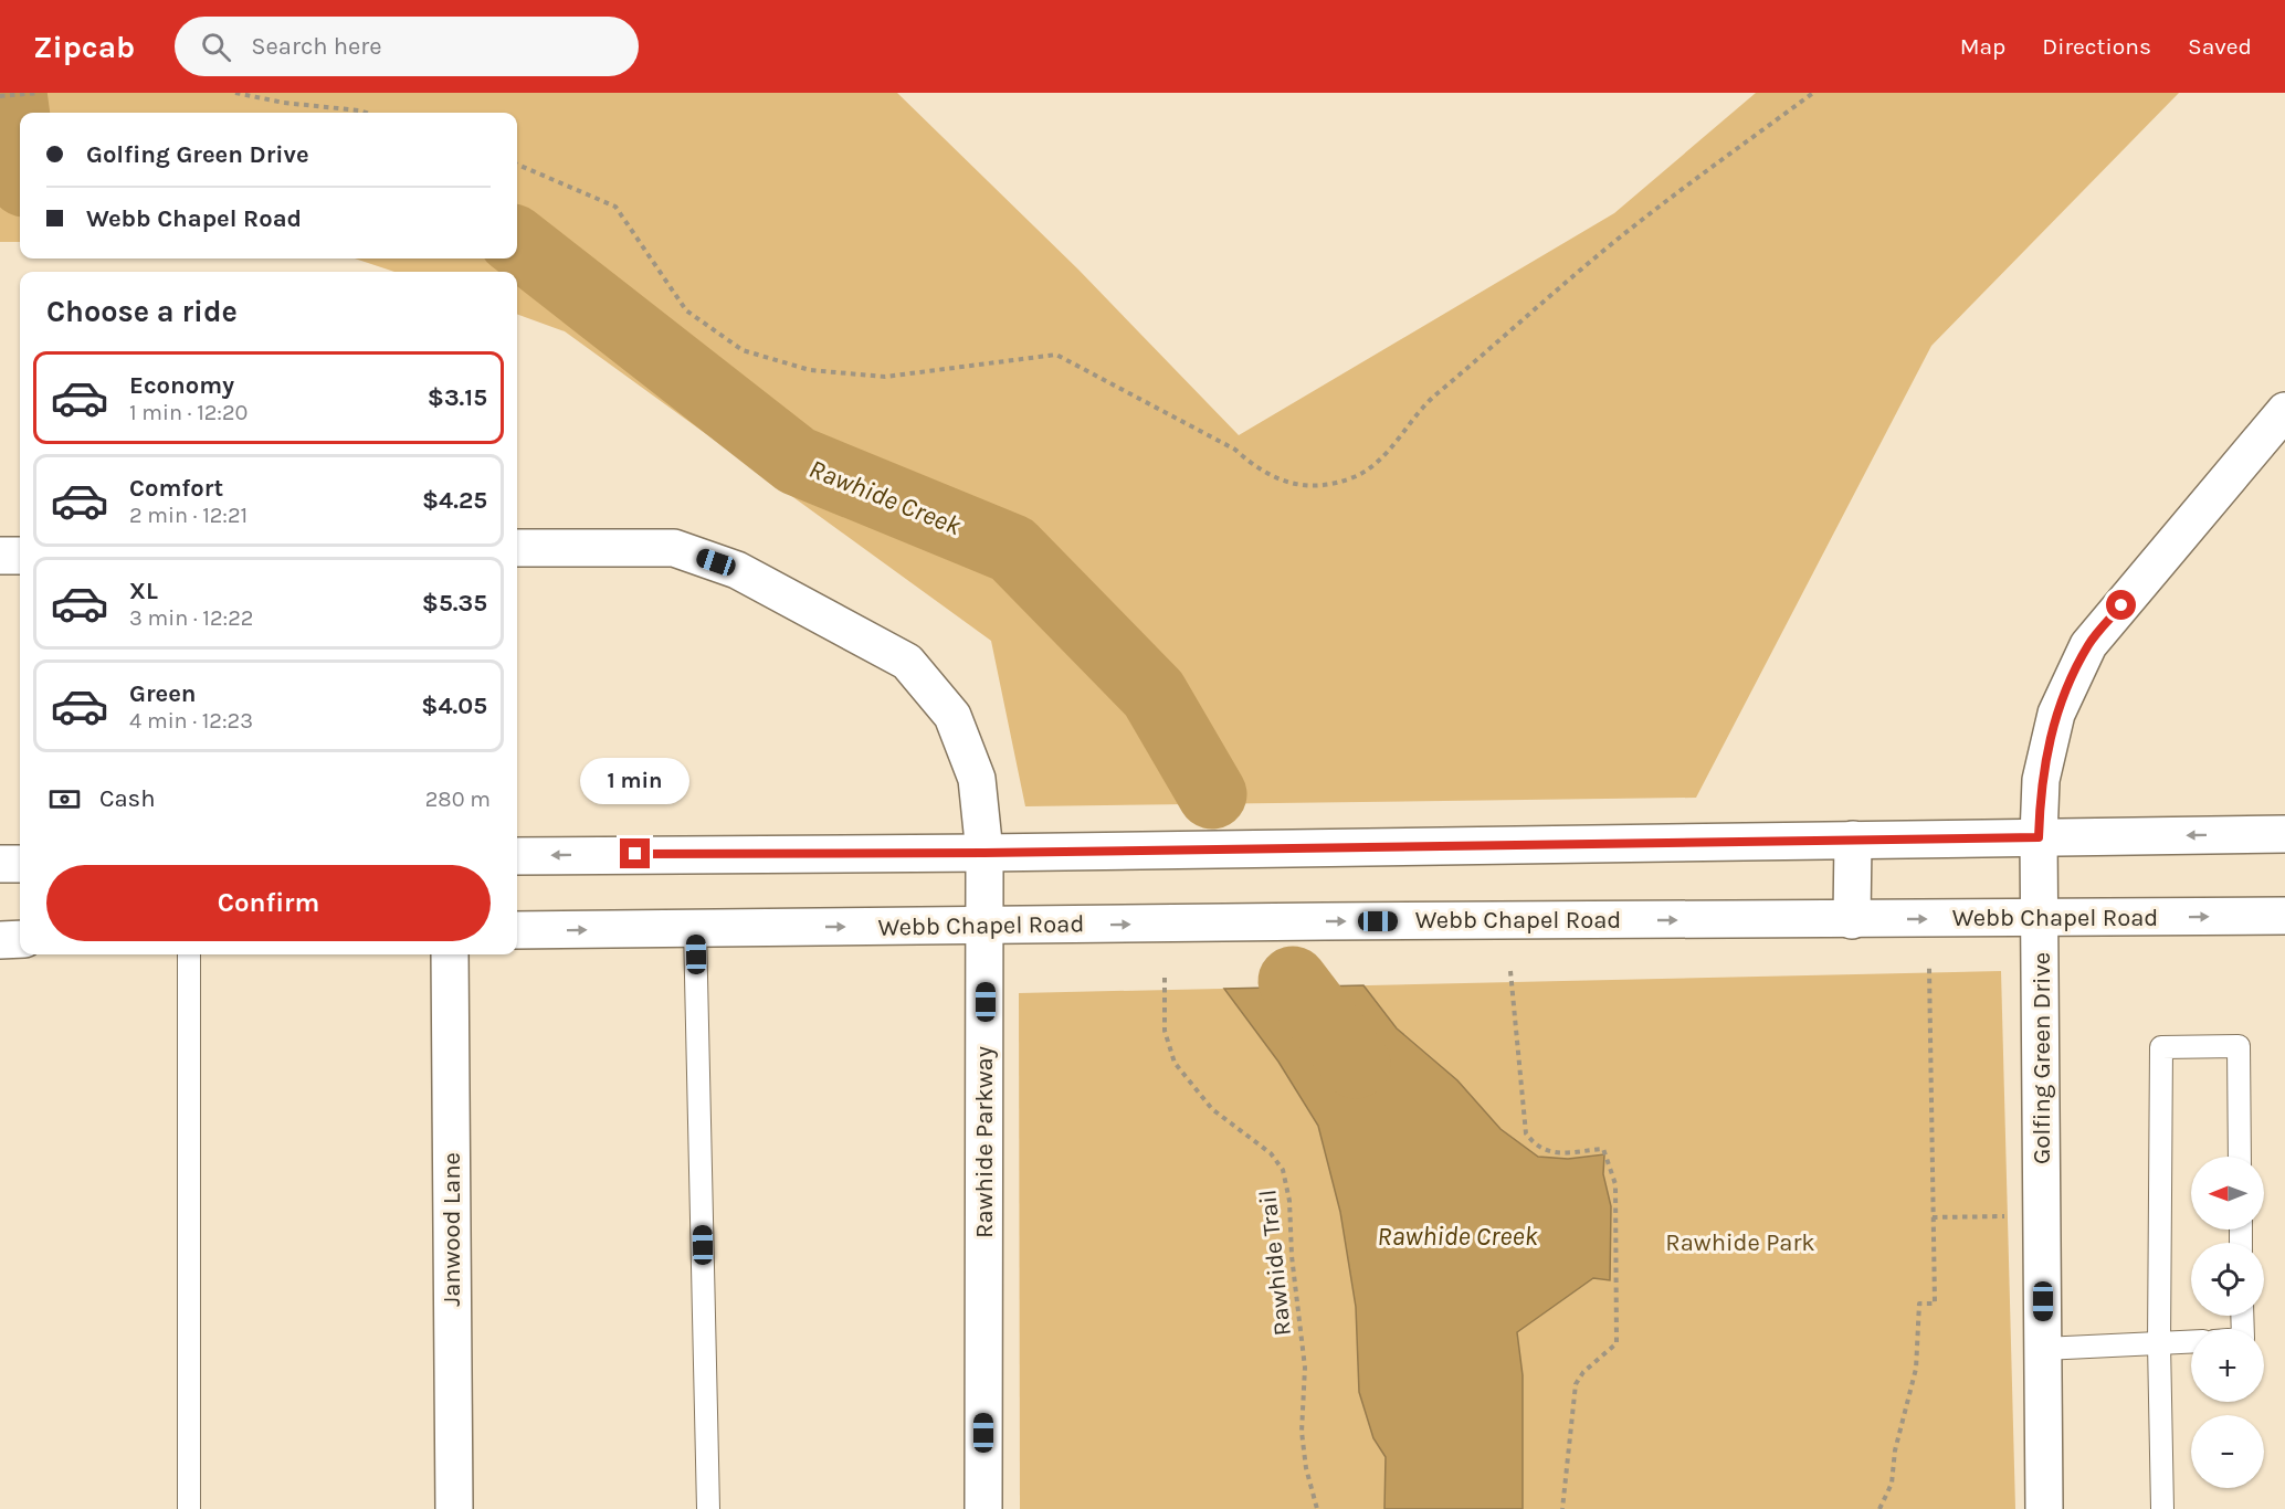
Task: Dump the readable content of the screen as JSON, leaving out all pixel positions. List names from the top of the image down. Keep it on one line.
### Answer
{"streets":{"main road":["Webb Chapel Road","Golfing Green Drive","Rawhide Parkway","Janwood Lane"],"path":["Rawhide Trail"]},"crossings":[["Webb Chapel Road","Golfing Green Drive"],["Webb Chapel Road","Rawhide Parkway"]],"water":["Rawhide Creek"],"parks":["Rawhide Park"],"north":"left","page":{"header":"Zipcab","search":"Search here","nav":["Map","Directions","Saved"],"banner":["Golfing Green Drive","Webb Chapel Road"],"heading":"Choose a ride","list":[{"name":"Economy","note":"1 min · 12:20","value":"$3.15"},{"name":"Comfort","note":"2 min · 12:21","value":"$4.25"},{"name":"XL","note":"3 min · 12:22","value":"$5.35"},{"name":"Green","note":"4 min · 12:23","value":"$4.05"}],"bubble":"1 min","pay":["Cash","280 m"],"buttons":"Confirm","map_buttons":["+","−"]}}
